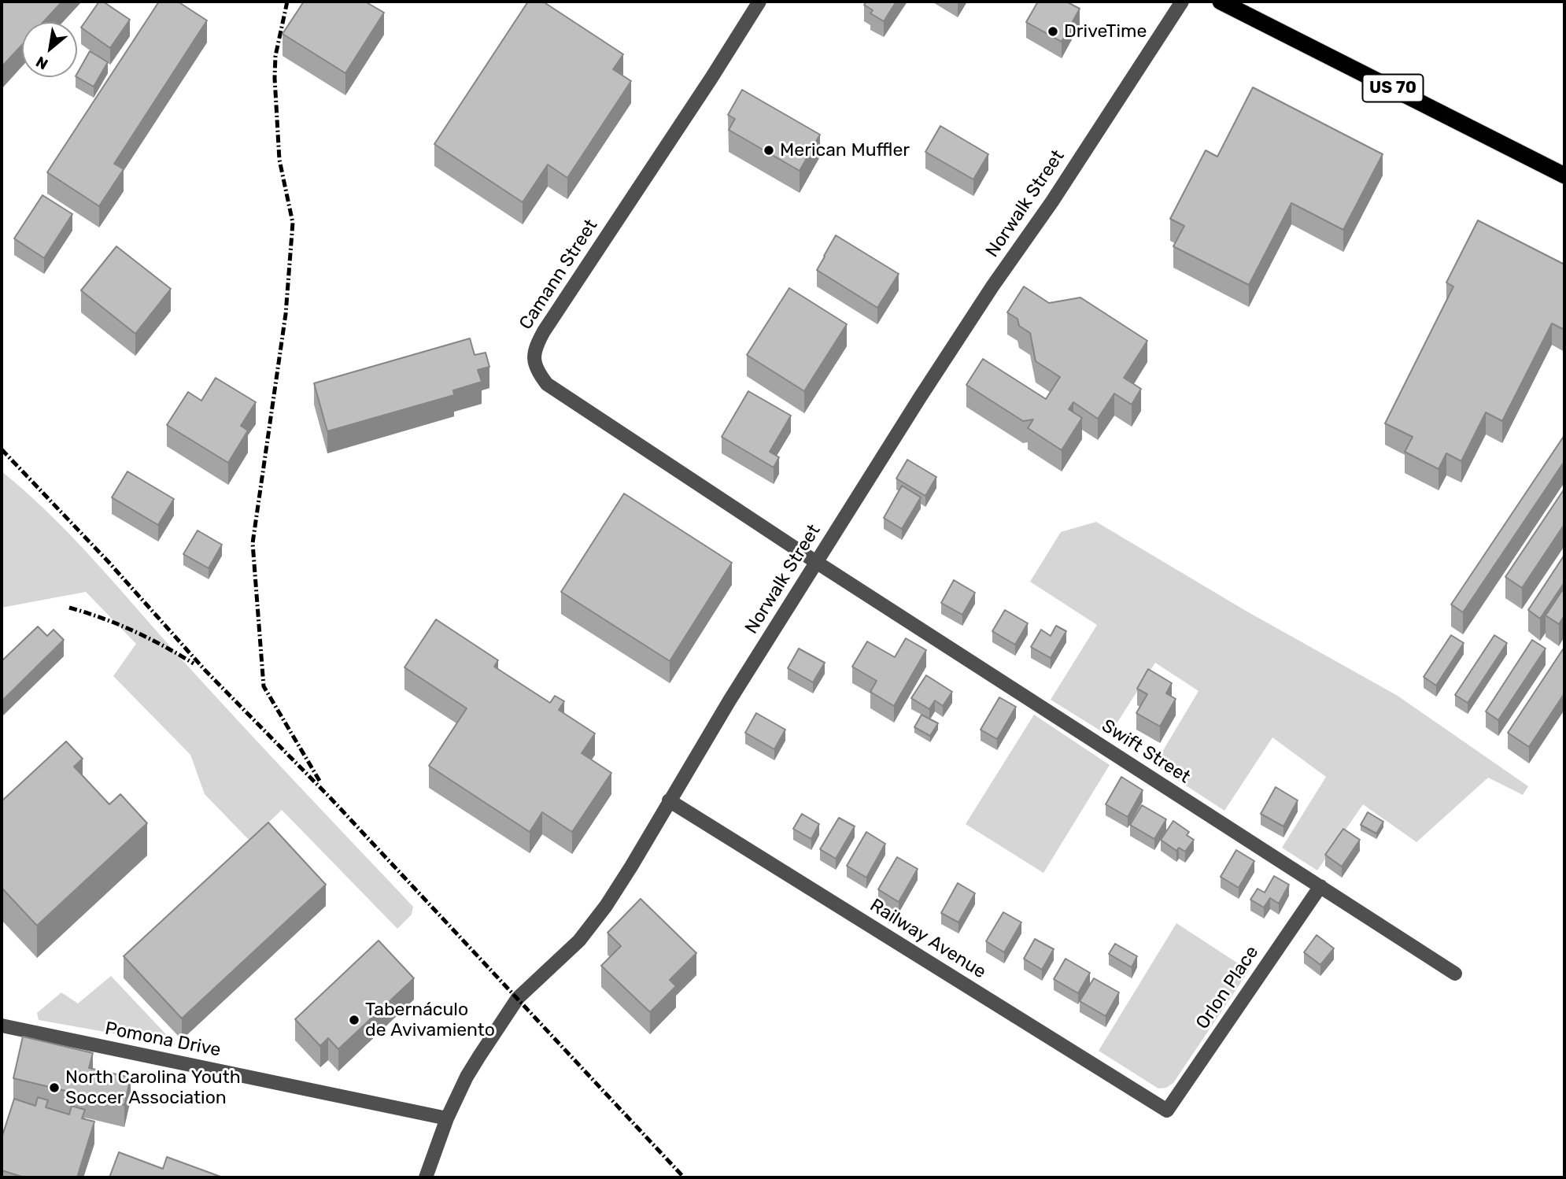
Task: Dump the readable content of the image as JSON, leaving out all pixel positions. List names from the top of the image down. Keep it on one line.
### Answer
{"streets":{"highway":["US 70"],"street":["Norwalk Street","Camann Street","Swift Street","Railway Avenue","Orlon Place","Pomona Drive"]},"crossings":[["Norwalk Street","Camann Street"],["Norwalk Street","Swift Street"],["Norwalk Street","Railway Avenue"],["Norwalk Street","Pomona Drive"],["Camann Street","Swift Street"],["Swift Street","Orlon Place"],["Railway Avenue","Orlon Place"]],"places":["DriveTime","Merican Muffler","Tabernáculo de Avivamiento","North Carolina Youth Soccer Association"],"north":"bottom left"}
